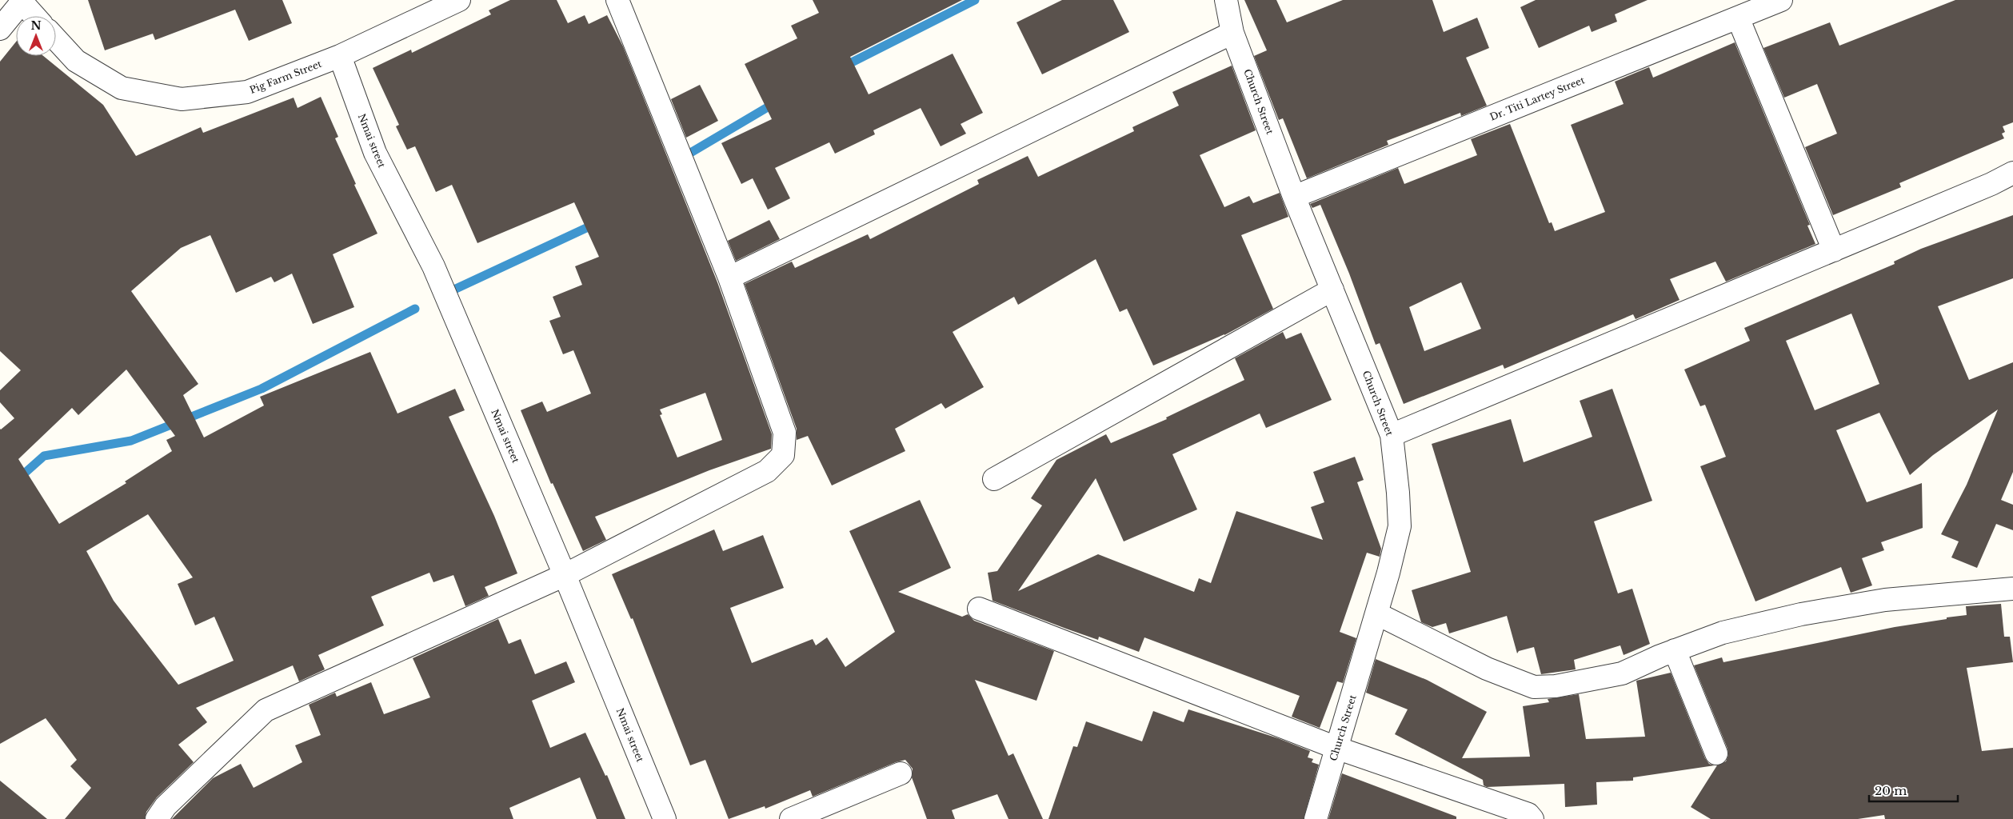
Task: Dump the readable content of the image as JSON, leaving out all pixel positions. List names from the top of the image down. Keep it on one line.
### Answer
{"streets":{"street":["Pig Farm Street","Dr. Titi Lartey Street","Church Street","Nmai street"]},"crossings":[["Pig Farm Street","Nmai street"],["Dr. Titi Lartey Street","Church Street"]],"scale_bar":"20 m","north":"top"}
